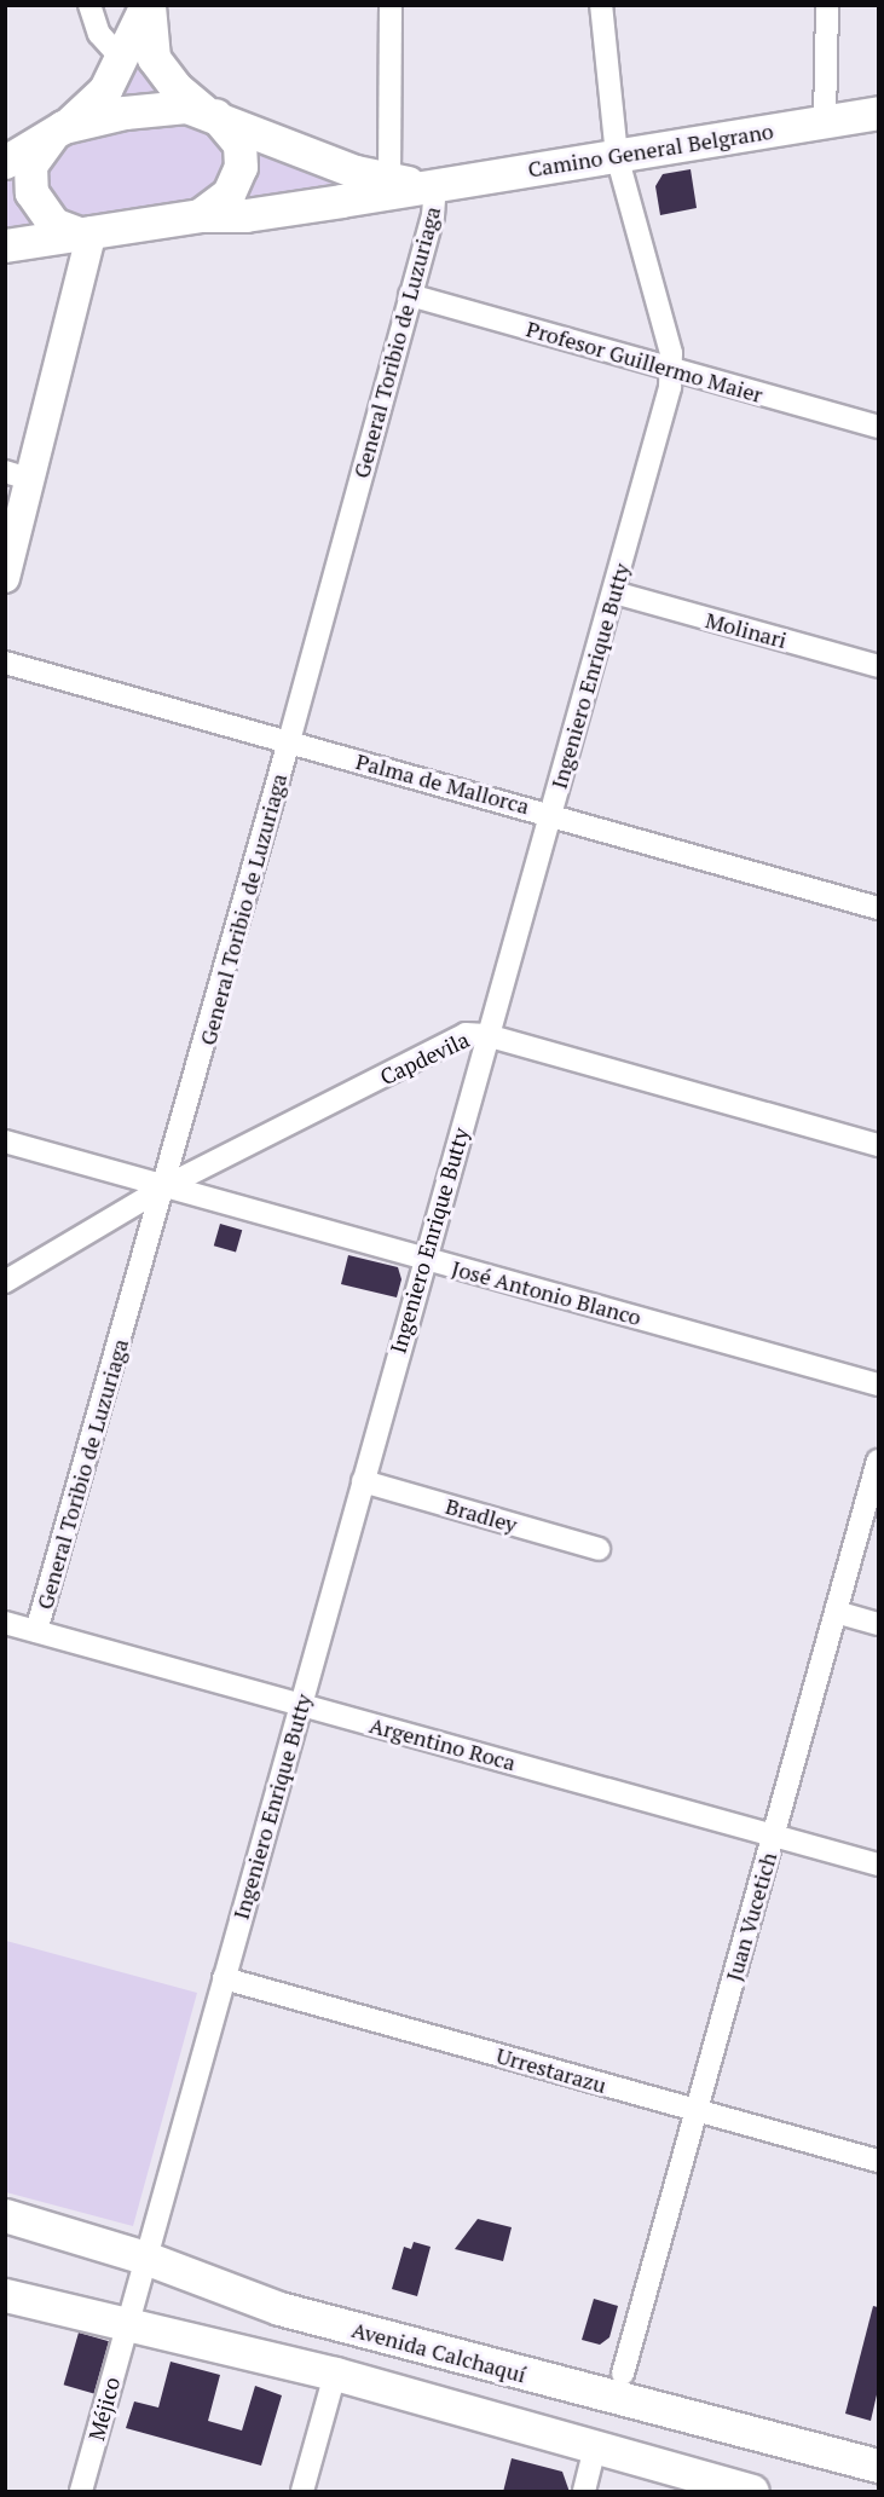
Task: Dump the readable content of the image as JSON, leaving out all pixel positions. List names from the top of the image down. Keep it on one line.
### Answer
{"streets":{"main road":["Camino General Belgrano","Avenida Calchaquí"],"street":["General Toribio de Luzuriaga","Profesor Guillermo Maier","Molinari","Ingeniero Enrique Butty","Palma de Mallorca","Capdevila","José Antonio Blanco","Bradley","Argentino Roca","Juan Vucetich","Urrestarazu","Méjico"]},"crossings":[["Camino General Belgrano","General Toribio de Luzuriaga"],["Camino General Belgrano","Ingeniero Enrique Butty"],["General Toribio de Luzuriaga","Profesor Guillermo Maier"],["General Toribio de Luzuriaga","Palma de Mallorca"],["General Toribio de Luzuriaga","Capdevila"],["General Toribio de Luzuriaga","José Antonio Blanco"],["General Toribio de Luzuriaga","Argentino Roca"],["Profesor Guillermo Maier","Ingeniero Enrique Butty"],["Molinari","Ingeniero Enrique Butty"],["Ingeniero Enrique Butty","Palma de Mallorca"],["Ingeniero Enrique Butty","Capdevila"],["Ingeniero Enrique Butty","José Antonio Blanco"],["Ingeniero Enrique Butty","Bradley"],["Ingeniero Enrique Butty","Argentino Roca"],["Ingeniero Enrique Butty","Urrestarazu"],["Ingeniero Enrique Butty","Avenida Calchaquí"],["Ingeniero Enrique Butty","Méjico"],["Capdevila","José Antonio Blanco"],["Argentino Roca","Juan Vucetich"],["Juan Vucetich","Urrestarazu"]]}
